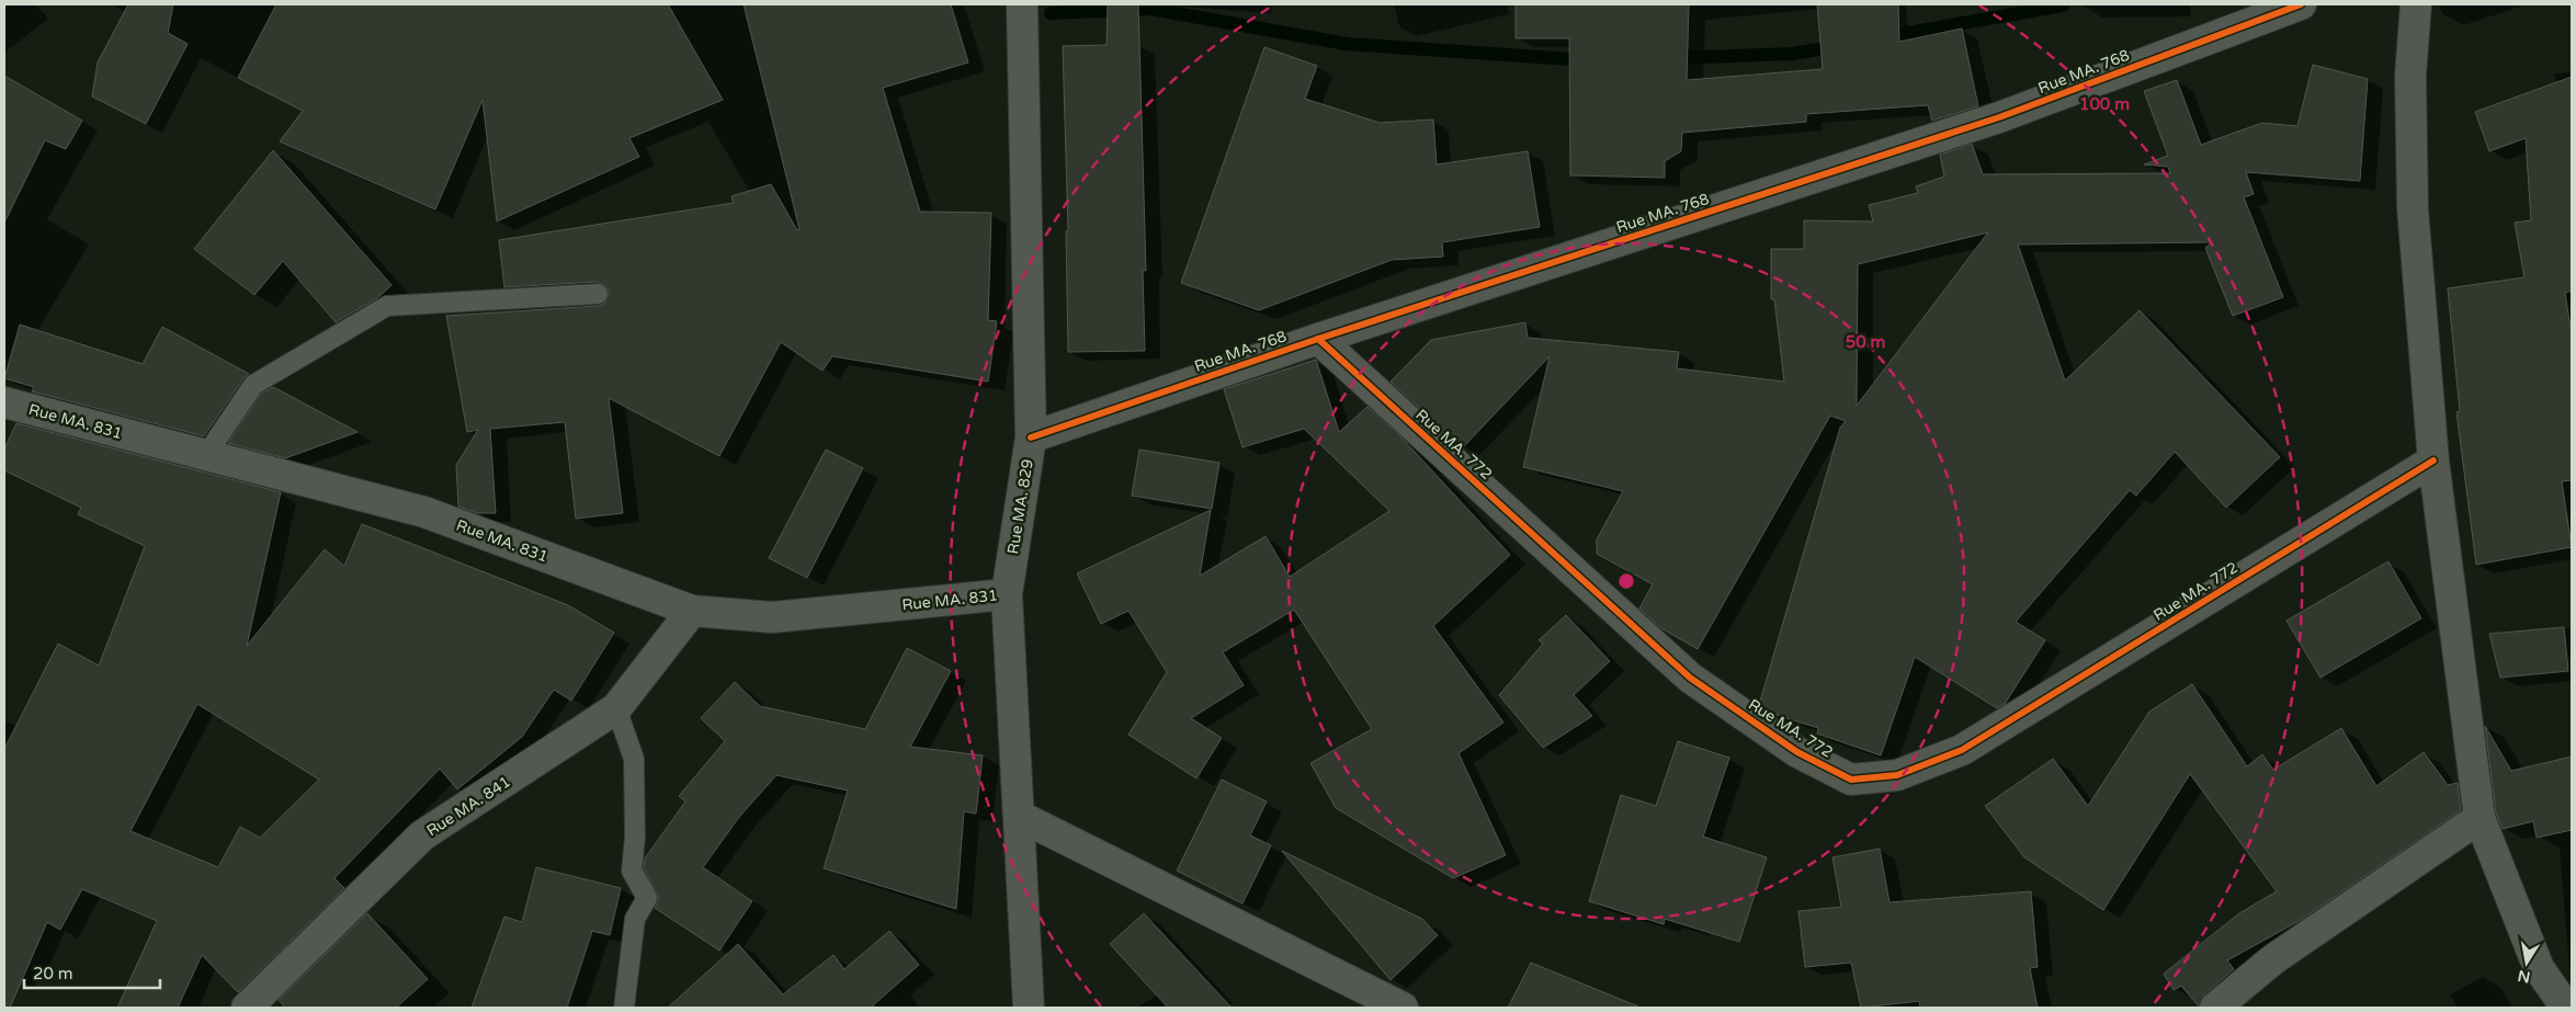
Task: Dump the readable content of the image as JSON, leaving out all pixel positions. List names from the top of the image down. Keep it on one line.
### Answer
{"streets":{"street":["Rue MA. 768","Rue MA. 831","Rue MA. 772","Rue MA. 829","Rue MA. 841"]},"crossings":[["Rue MA. 768","Rue MA. 772"],["Rue MA. 768","Rue MA. 829"],["Rue MA. 831","Rue MA. 829"],["Rue MA. 831","Rue MA. 841"]],"scale_bar":"20 m","north":"bottom","rings":["100 m","50 m"]}
